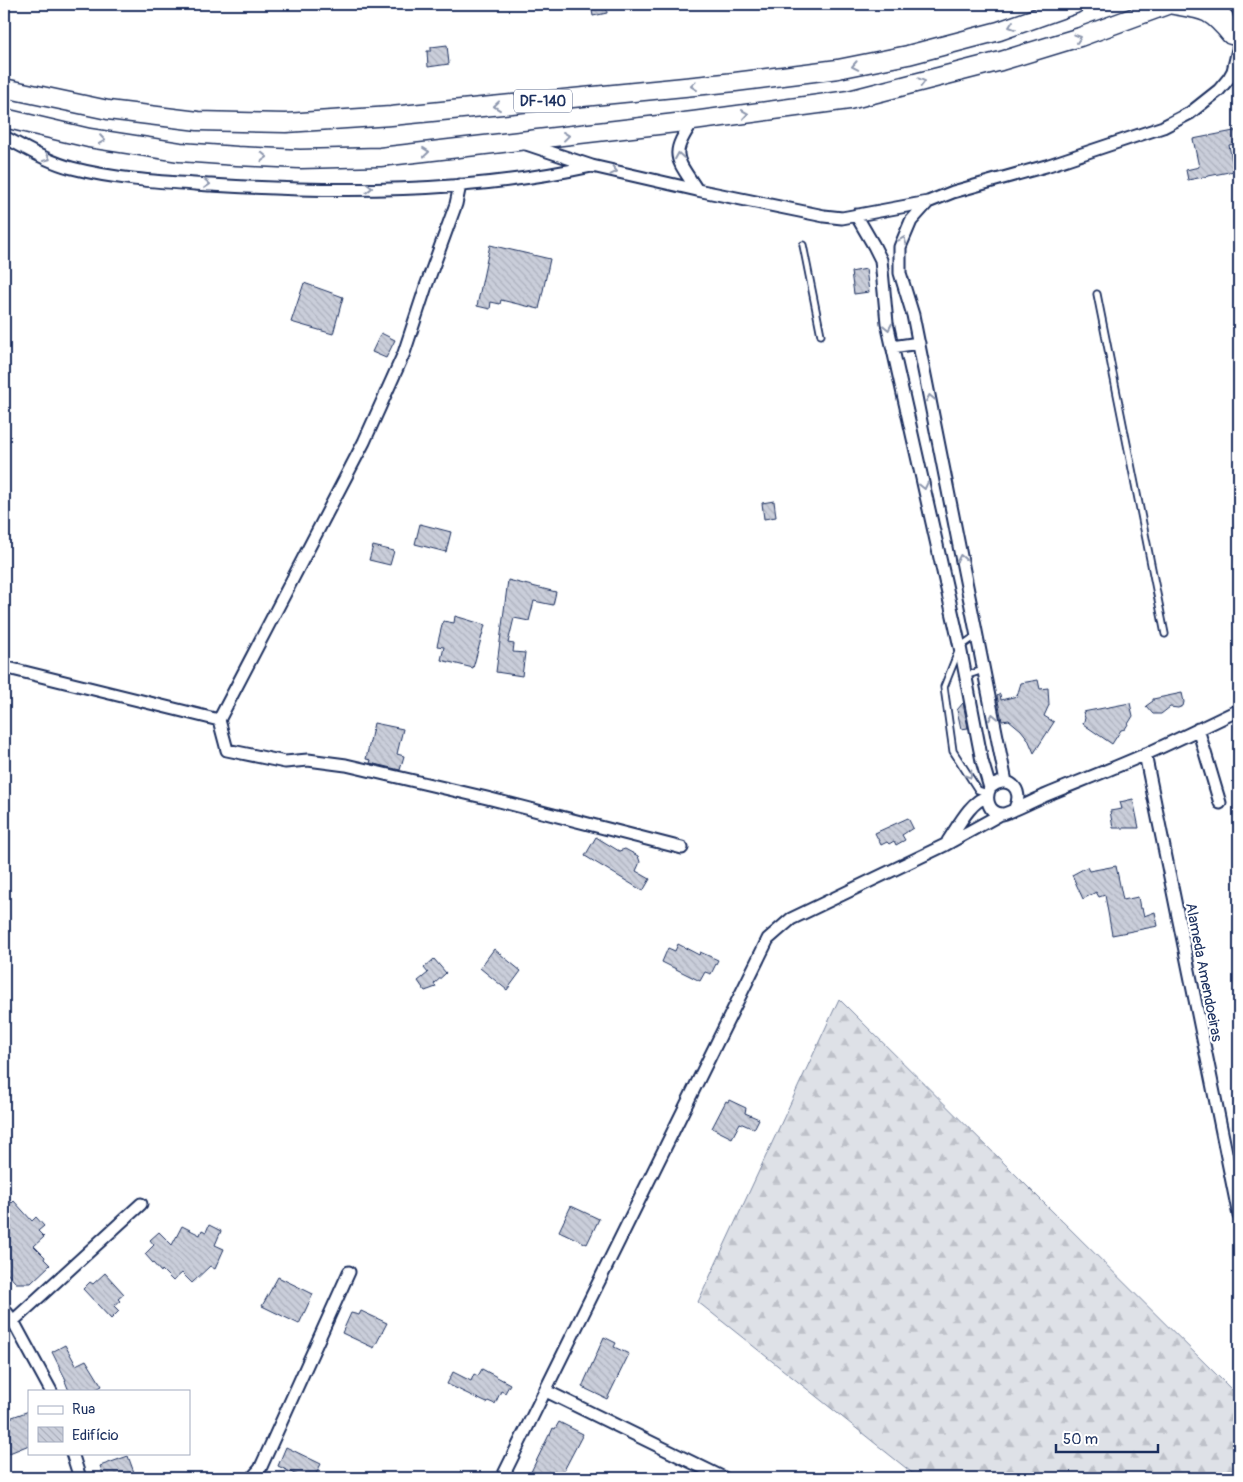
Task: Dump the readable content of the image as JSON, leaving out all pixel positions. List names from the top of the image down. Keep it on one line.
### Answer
{"streets":{"main road":["DF-140"],"street":["Alameda Amendoeiras"]},"legend":["Rua","Edifício"],"scale_bar":"50 m"}
